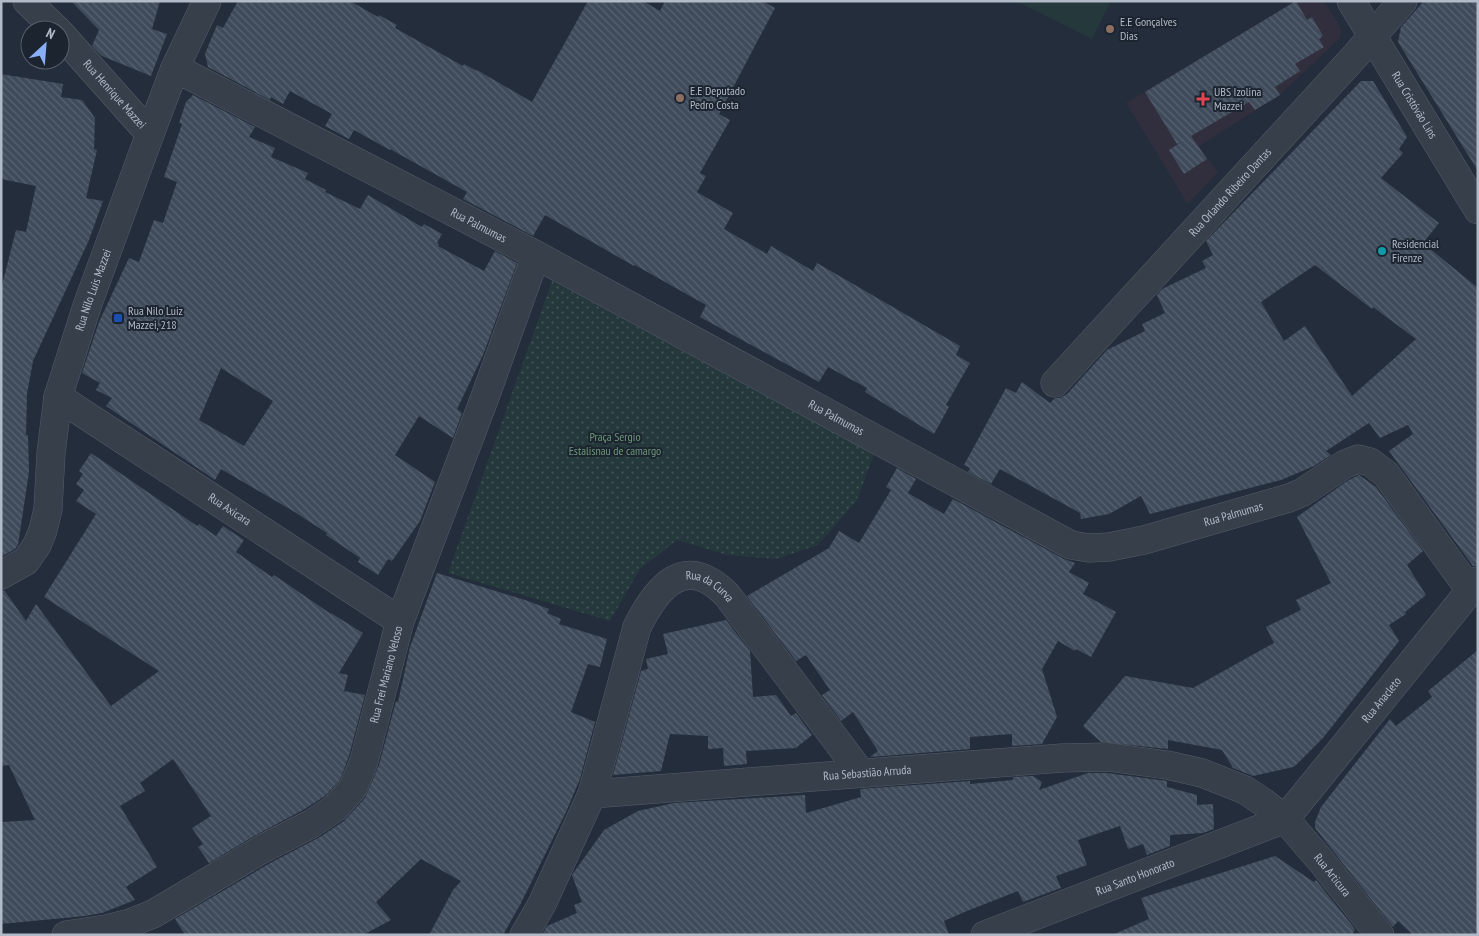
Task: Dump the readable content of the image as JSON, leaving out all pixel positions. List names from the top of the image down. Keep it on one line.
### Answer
{"streets":{"street":["Rua Henrique Mazzei","Rua Cristóvão Lins","Rua Orlando Ribeiro Dantas","Rua Palmumas","Rua Nilo Luis Mazzei","Rua Axicara","Rua da Curva","Rua Frei Mariano Veloso","Rua Anacleto","Rua Sebastião Arruda","Rua Santo Honorato","Rua Articura"]},"crossings":[["Rua Henrique Mazzei","Rua Nilo Luis Mazzei"],["Rua Cristóvão Lins","Rua Orlando Ribeiro Dantas"],["Rua Palmumas","Rua Nilo Luis Mazzei"],["Rua Palmumas","Rua Frei Mariano Veloso"],["Rua Palmumas","Rua Anacleto"],["Rua Nilo Luis Mazzei","Rua Axicara"],["Rua Axicara","Rua Frei Mariano Veloso"],["Rua da Curva","Rua Sebastião Arruda"],["Rua Anacleto","Rua Sebastião Arruda"],["Rua Anacleto","Rua Santo Honorato"],["Rua Anacleto","Rua Articura"],["Rua Sebastião Arruda","Rua Santo Honorato"],["Rua Sebastião Arruda","Rua Articura"],["Rua Santo Honorato","Rua Articura"]],"parks":["Praça Sergio Estalisnau de camargo"],"places":{"other":["E.E Gonçalves Dias","E.E Deputado Pedro Costa","Residencial Firenze"],"health":["UBS Izolina Mazzei"],"transit":["Rua Nilo Luiz Mazzei, 218"]},"north":"top right"}
